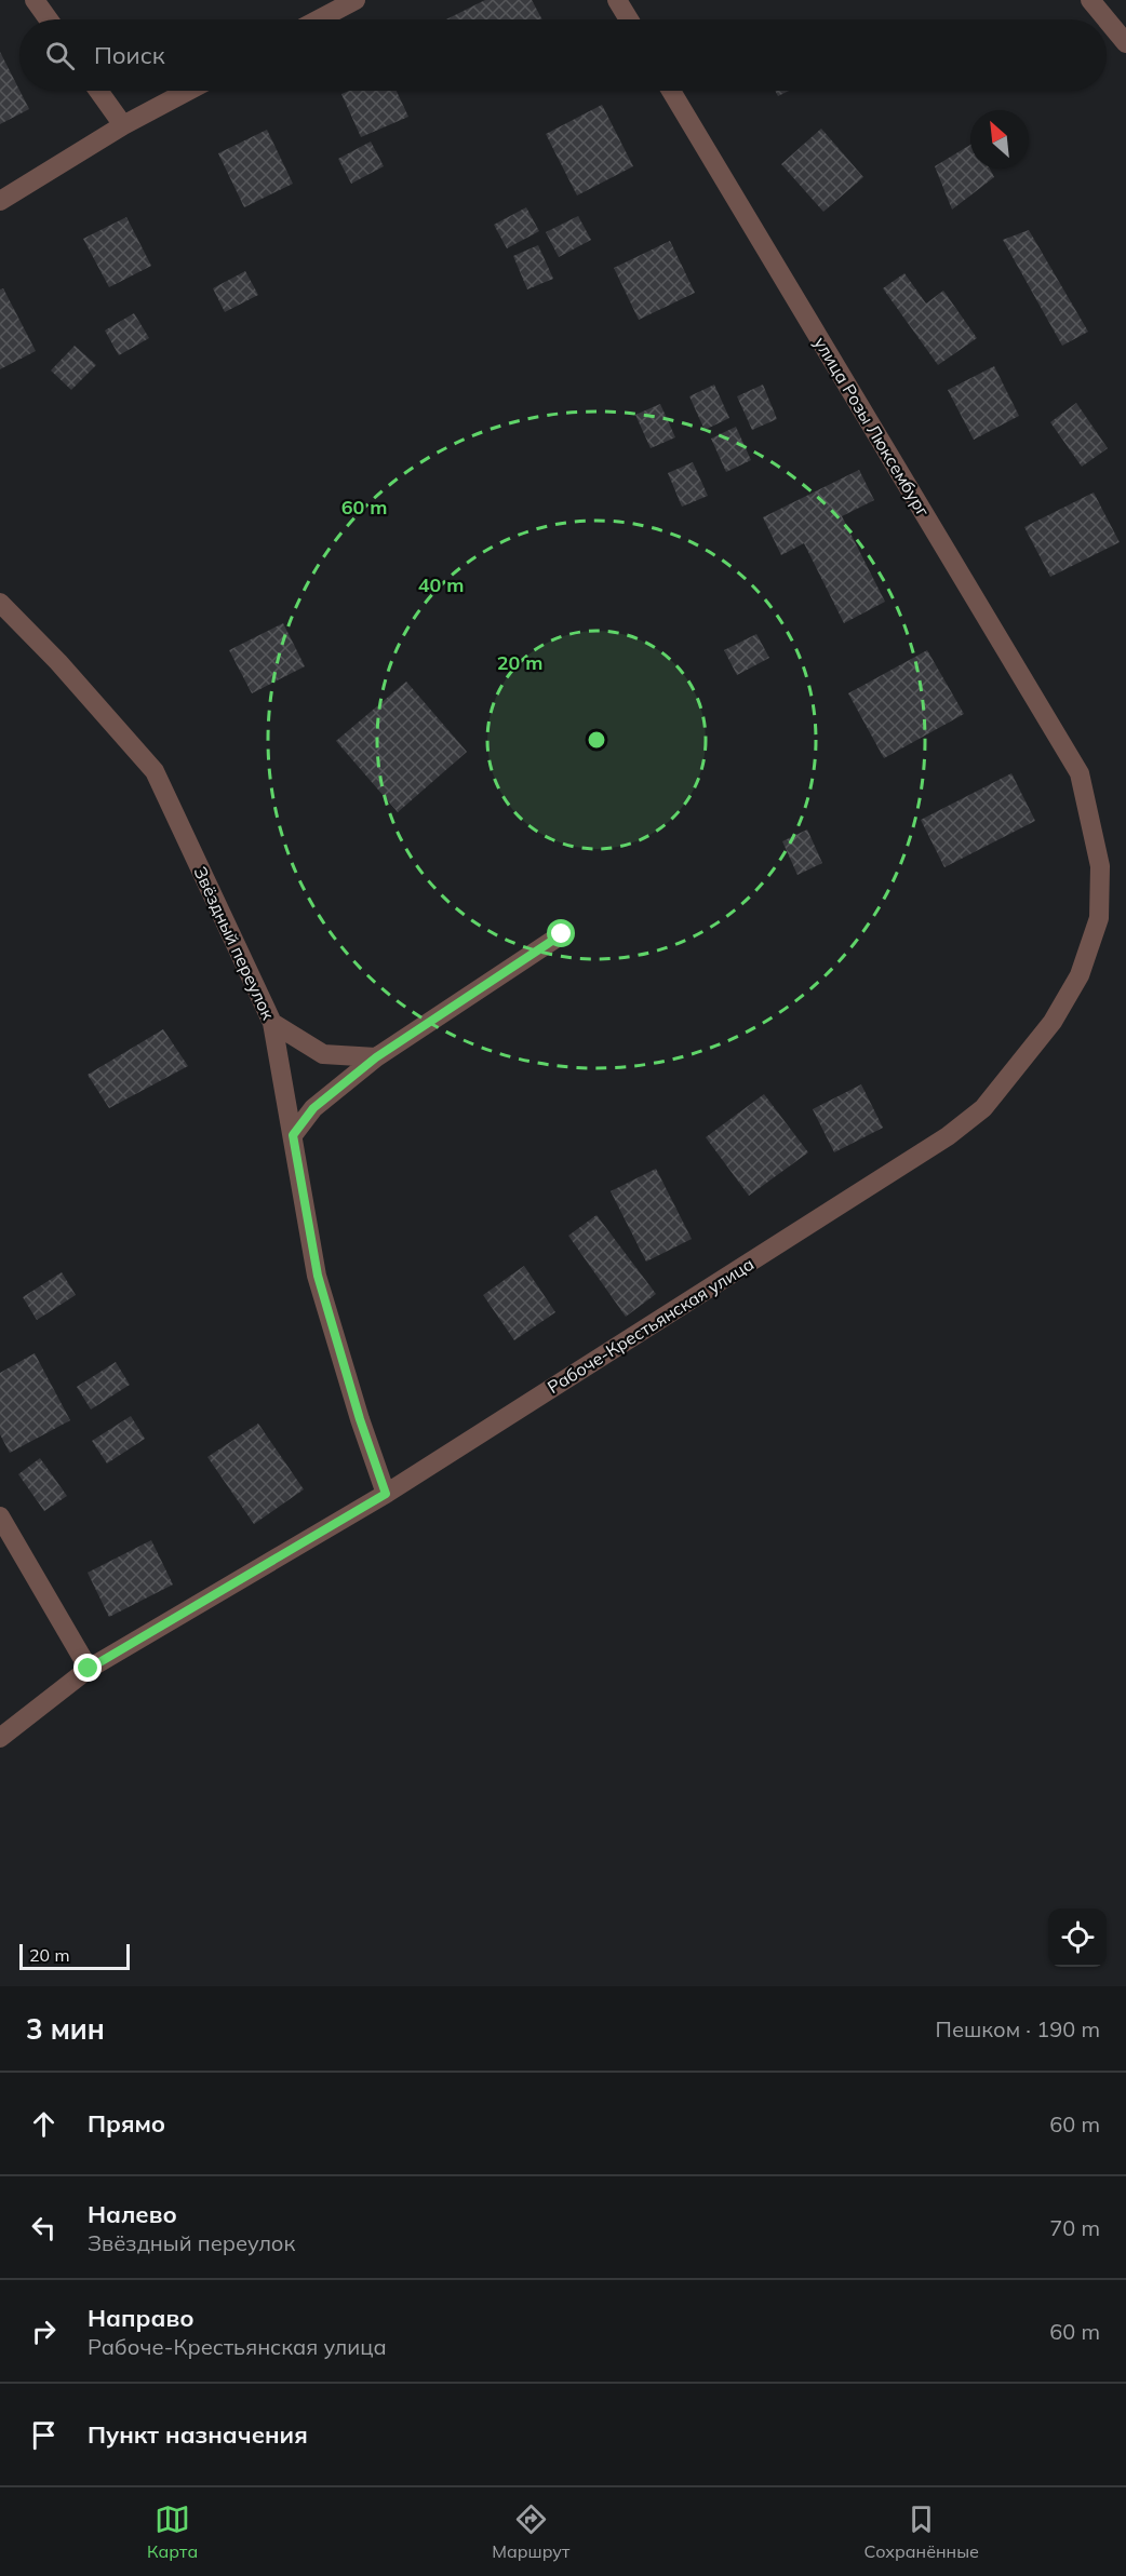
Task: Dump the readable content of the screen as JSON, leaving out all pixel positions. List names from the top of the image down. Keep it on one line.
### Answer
{"streets":{"street":["улица Розы Люксембург","Звёздный переулок","Рабоче-Крестьянская улица"]},"crossings":[["улица Розы Люксембург","Рабоче-Крестьянская улица"],["Звёздный переулок","Рабоче-Крестьянская улица"]],"scale_bar":"20 m","north":"top left","page":{"search":"Поиск","scale":"20 m","heading":["3 мин","Пешком · 190 m"],"list":[["Прямо","60 m"],["Налево","Звёздный переулок","70 m"],["Направо","Рабоче-Крестьянская улица","60 m"],"Пункт назначения"],"nav":["Карта","Маршрут","Сохранённые"]},"rings":["60 m","40 m","20 m"]}
